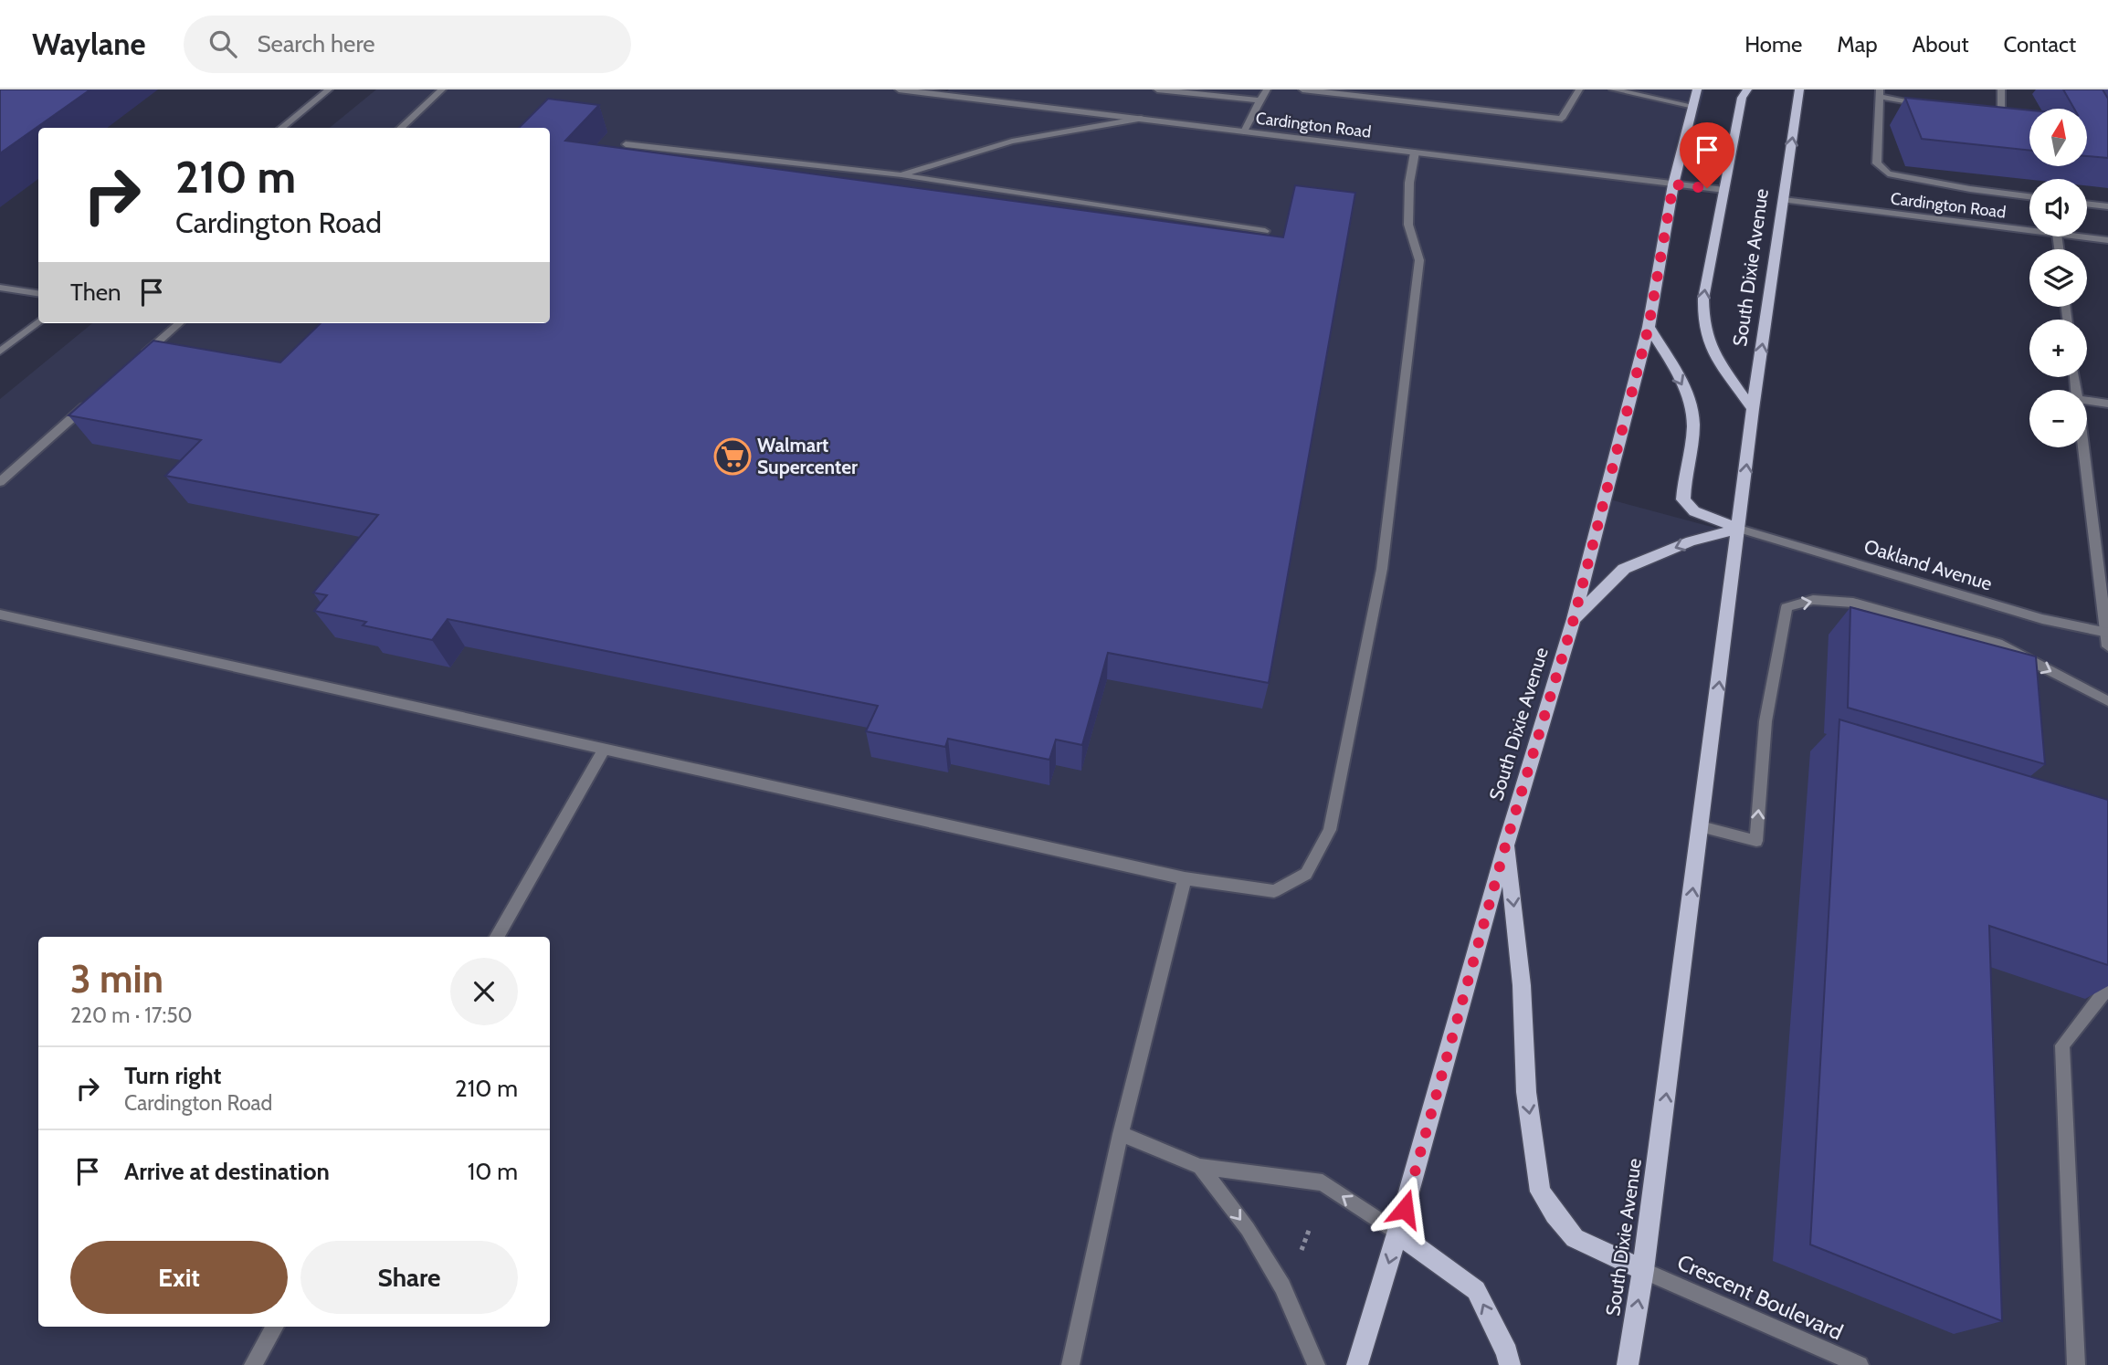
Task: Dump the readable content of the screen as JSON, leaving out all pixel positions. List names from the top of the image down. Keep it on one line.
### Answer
{"streets":{"main road":["South Dixie Avenue"],"street":["Cardington Road","Oakland Avenue","Crescent Boulevard"]},"crossings":[["Cardington Road","South Dixie Avenue"],["South Dixie Avenue","Oakland Avenue"],["South Dixie Avenue","Crescent Boulevard"]],"places":{"supermarket":["Walmart Supercenter"]},"north":"top","page":{"header":"Waylane","search":"Search here","nav":["Home","Map","About","Contact"],"map_buttons":["+","−"],"turn":["210 m","Cardington Road"],"then":"Then","heading":["3 min","220 m · 17:50"],"list":[{"name":"Turn right","note":"Cardington Road","value":"210 m"},{"name":"Arrive at destination","value":"10 m"}],"buttons":["Exit","Share"]}}
